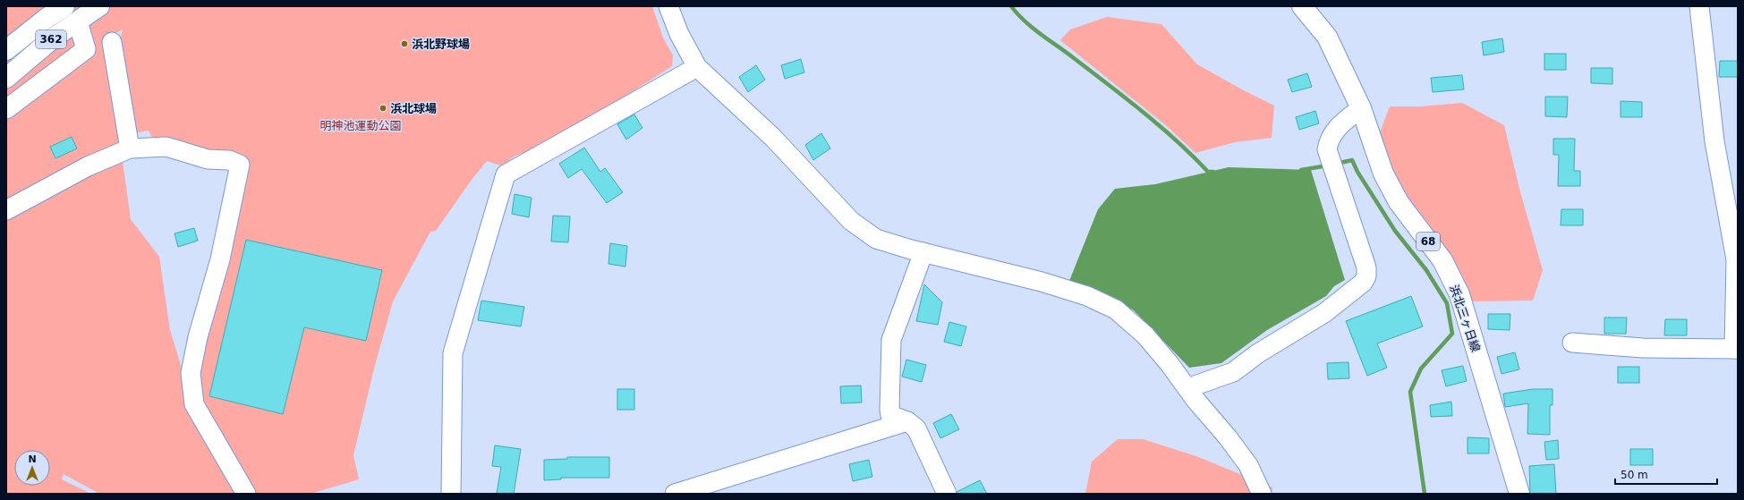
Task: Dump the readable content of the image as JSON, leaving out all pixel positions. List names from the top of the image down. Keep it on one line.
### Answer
{"streets":{"main road":["362","68","浜北三ヶ日線"]},"parks":["明神池運動公園"],"places":["浜北野球場","浜北球場"],"scale_bar":"50 m","north":"top"}
